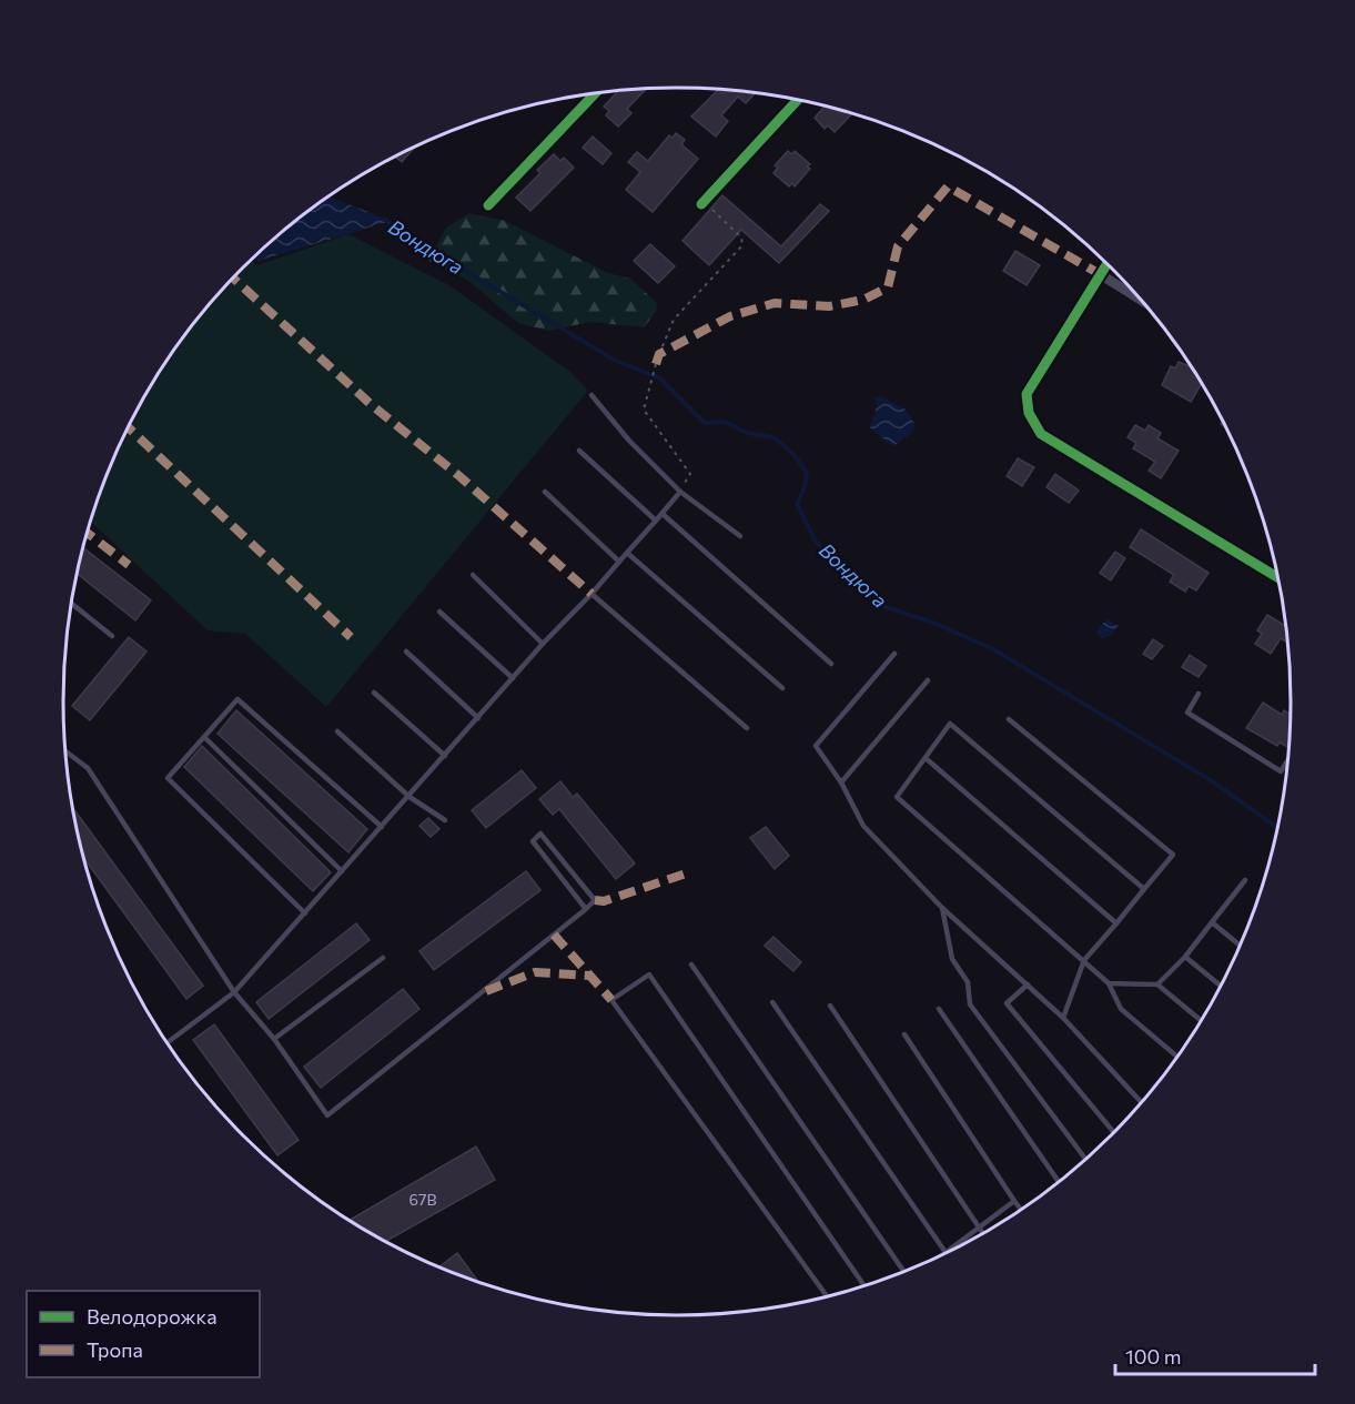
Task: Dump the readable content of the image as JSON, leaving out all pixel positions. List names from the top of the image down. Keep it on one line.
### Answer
{"water":["Вондюга"],"house_numbers":["67В"],"legend":["Велодорожка","Тропа"],"scale_bar":"100 m"}
